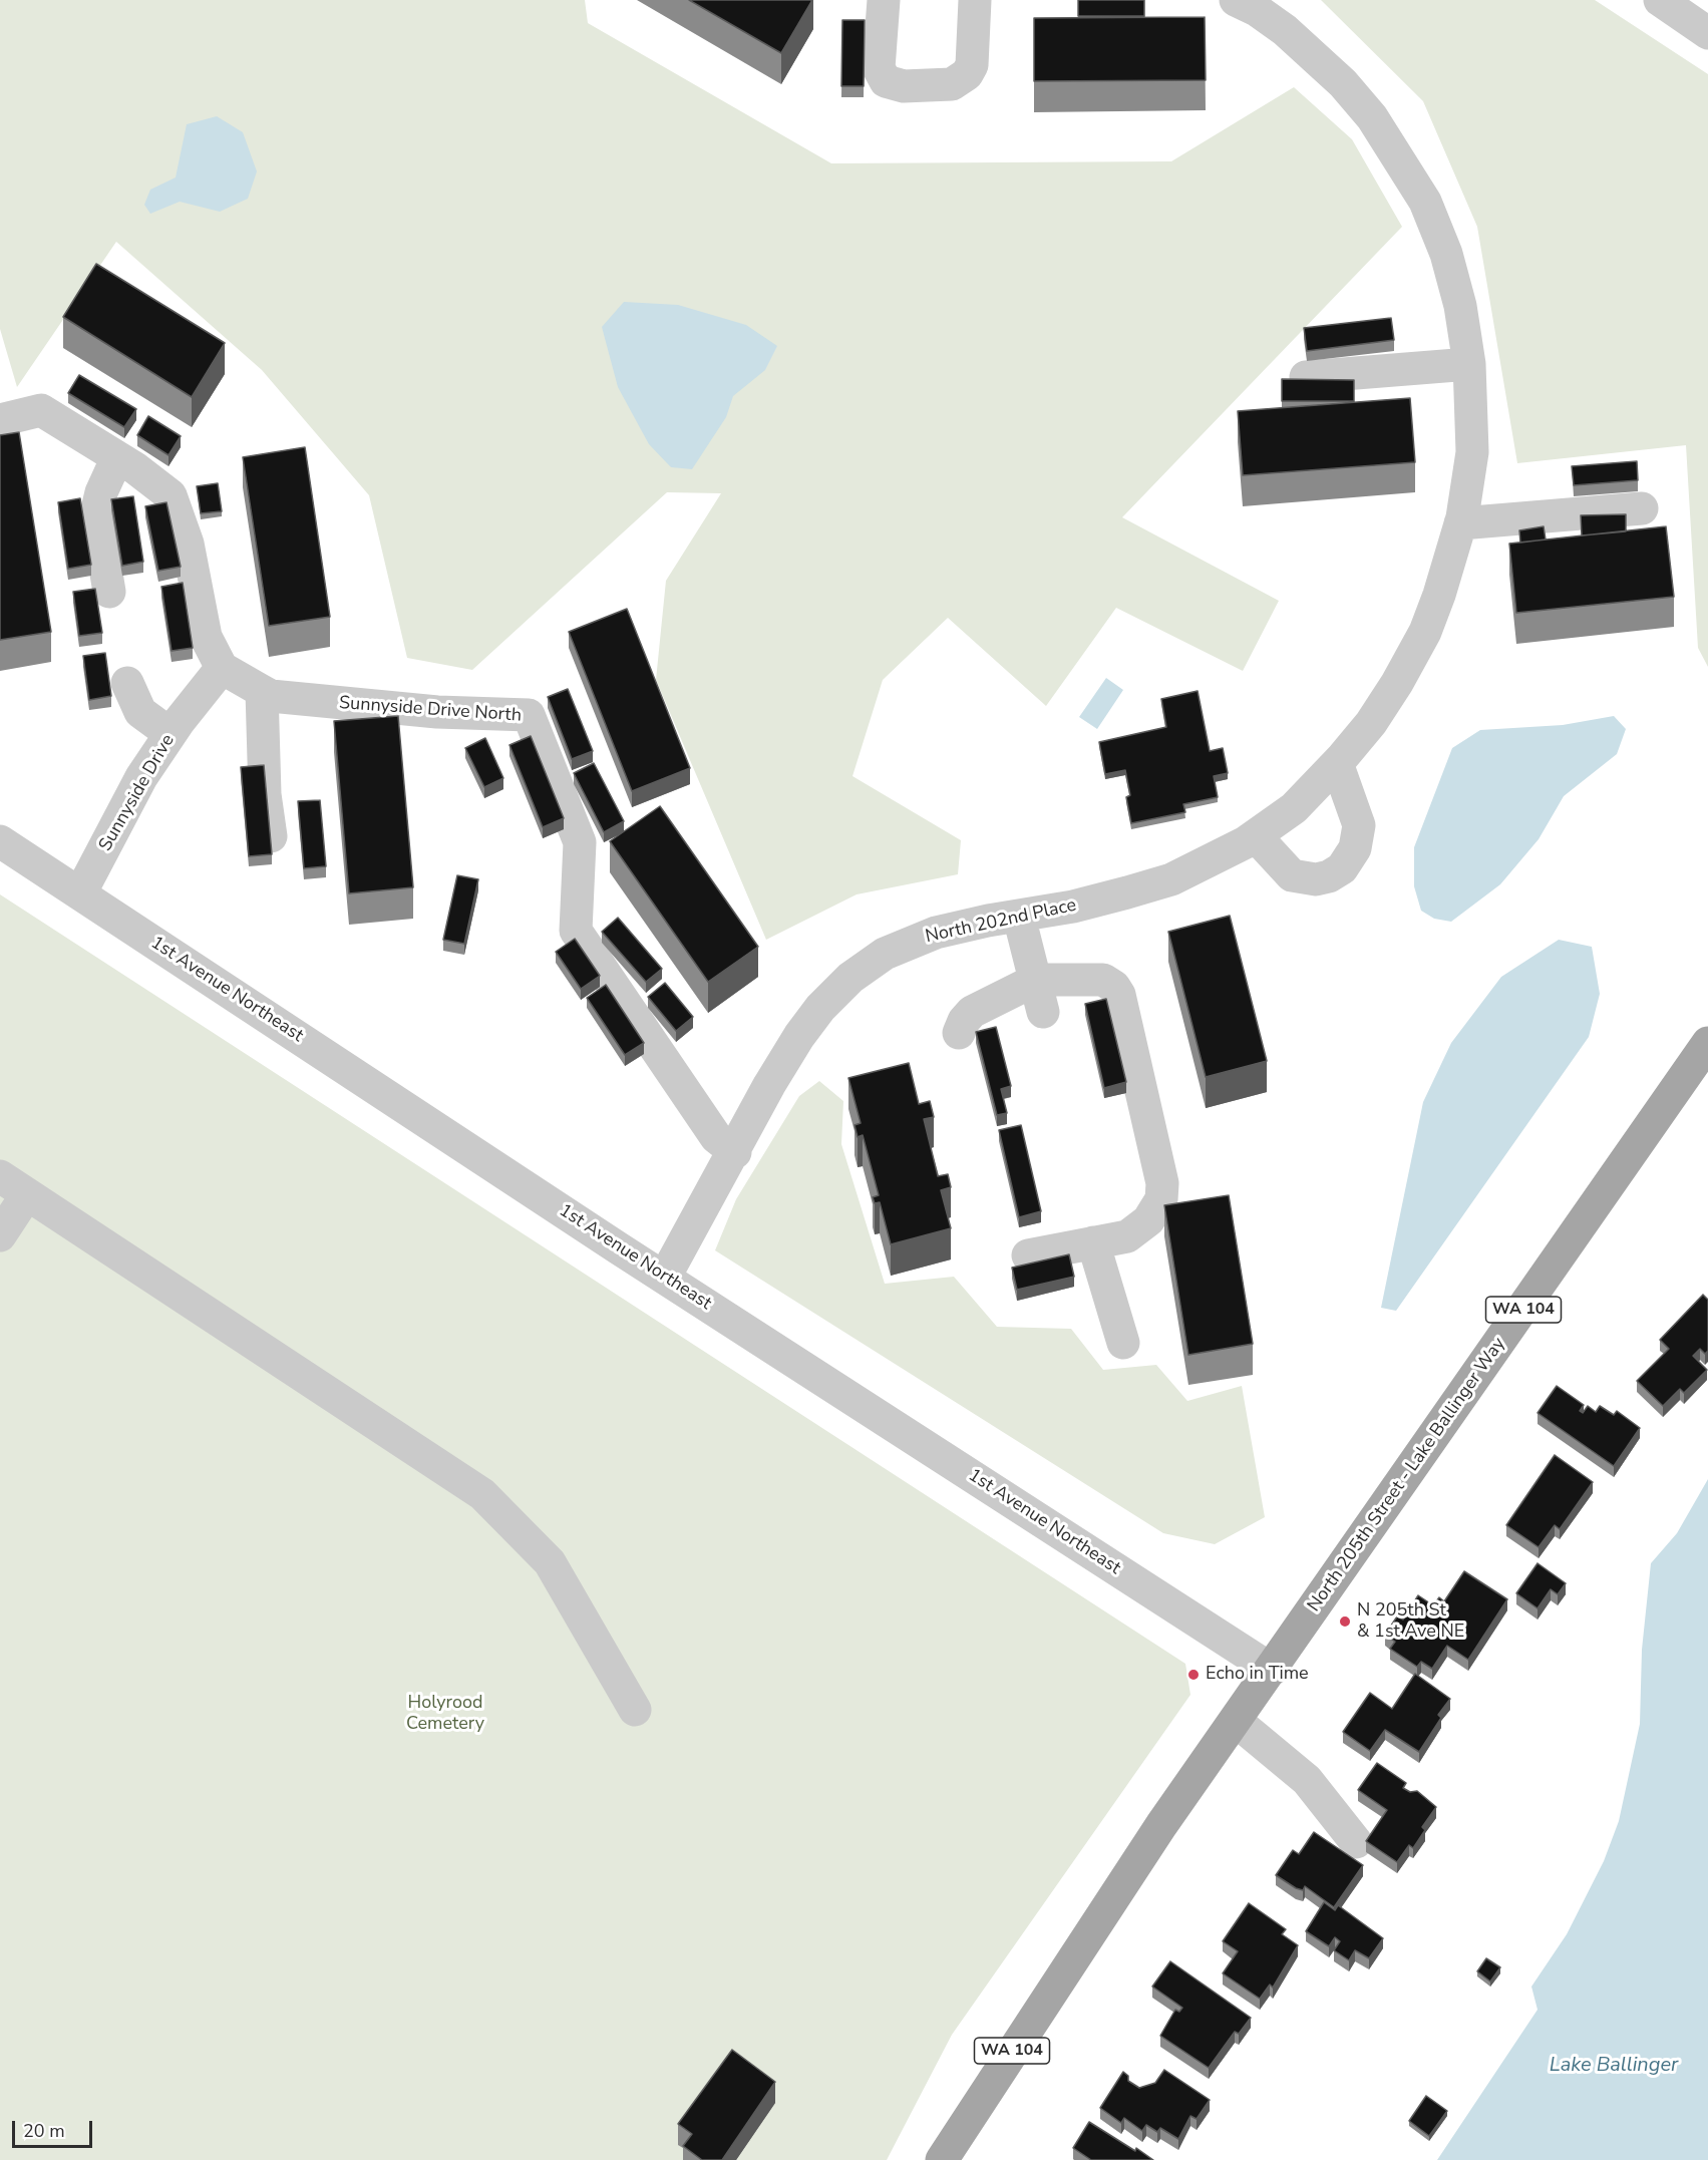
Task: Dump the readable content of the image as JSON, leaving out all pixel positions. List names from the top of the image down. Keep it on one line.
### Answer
{"streets":{"main road":["WA 104","North 205th Street - Lake Ballinger Way"],"street":["Sunnyside Drive North","Sunnyside Drive","North 202nd Place","1st Avenue Northeast"]},"crossings":[["Sunnyside Drive North","Sunnyside Drive"],["Sunnyside Drive North","North 202nd Place"],["Sunnyside Drive","1st Avenue Northeast"],["North 202nd Place","1st Avenue Northeast"],["1st Avenue Northeast","WA 104"],["1st Avenue Northeast","North 205th Street - Lake Ballinger Way"],["WA 104","North 205th Street - Lake Ballinger Way"]],"water":["Lake Ballinger"],"parks":["Holyrood Cemetery"],"places":["N 205th St & 1st Ave NE","Echo in Time"],"scale_bar":"20 m"}
